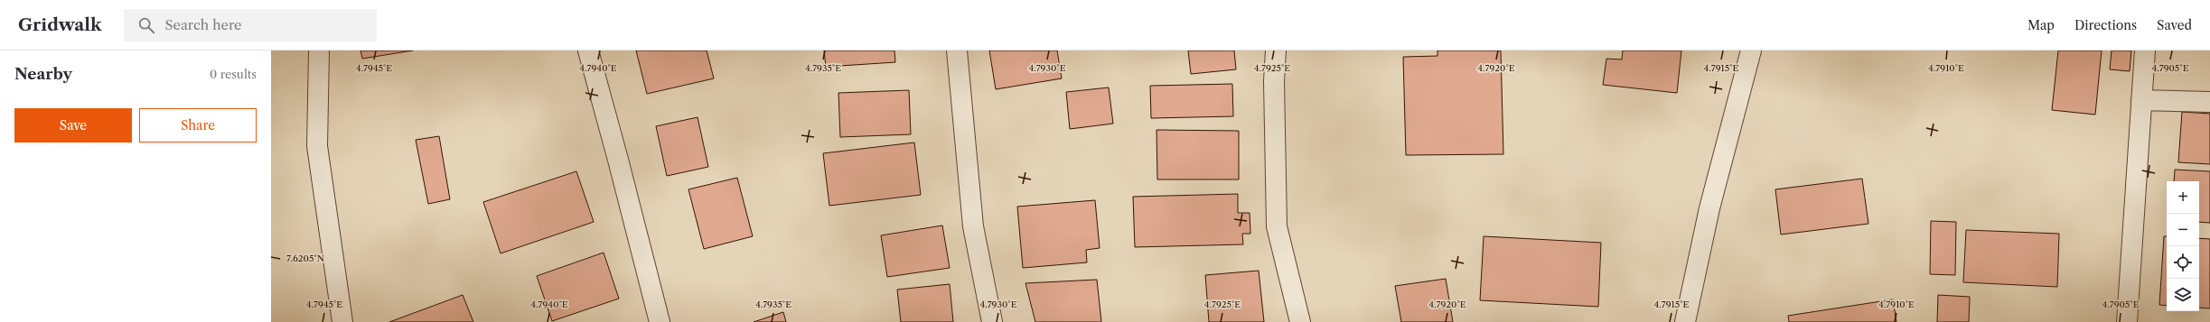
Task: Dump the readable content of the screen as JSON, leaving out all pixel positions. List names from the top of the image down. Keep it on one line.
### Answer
{"page":{"header":"Gridwalk","search":"Search here","nav":["Map","Directions","Saved"],"heading":["Nearby","0 results"],"buttons":["Save","Share"],"map_buttons":["+","−"]},"coordinates":["4.7945°E","4.7940°E","4.7935°E","4.7930°E","4.7925°E","4.7920°E","4.7915°E","4.7910°E","4.7905°E","7.6205°N"]}
